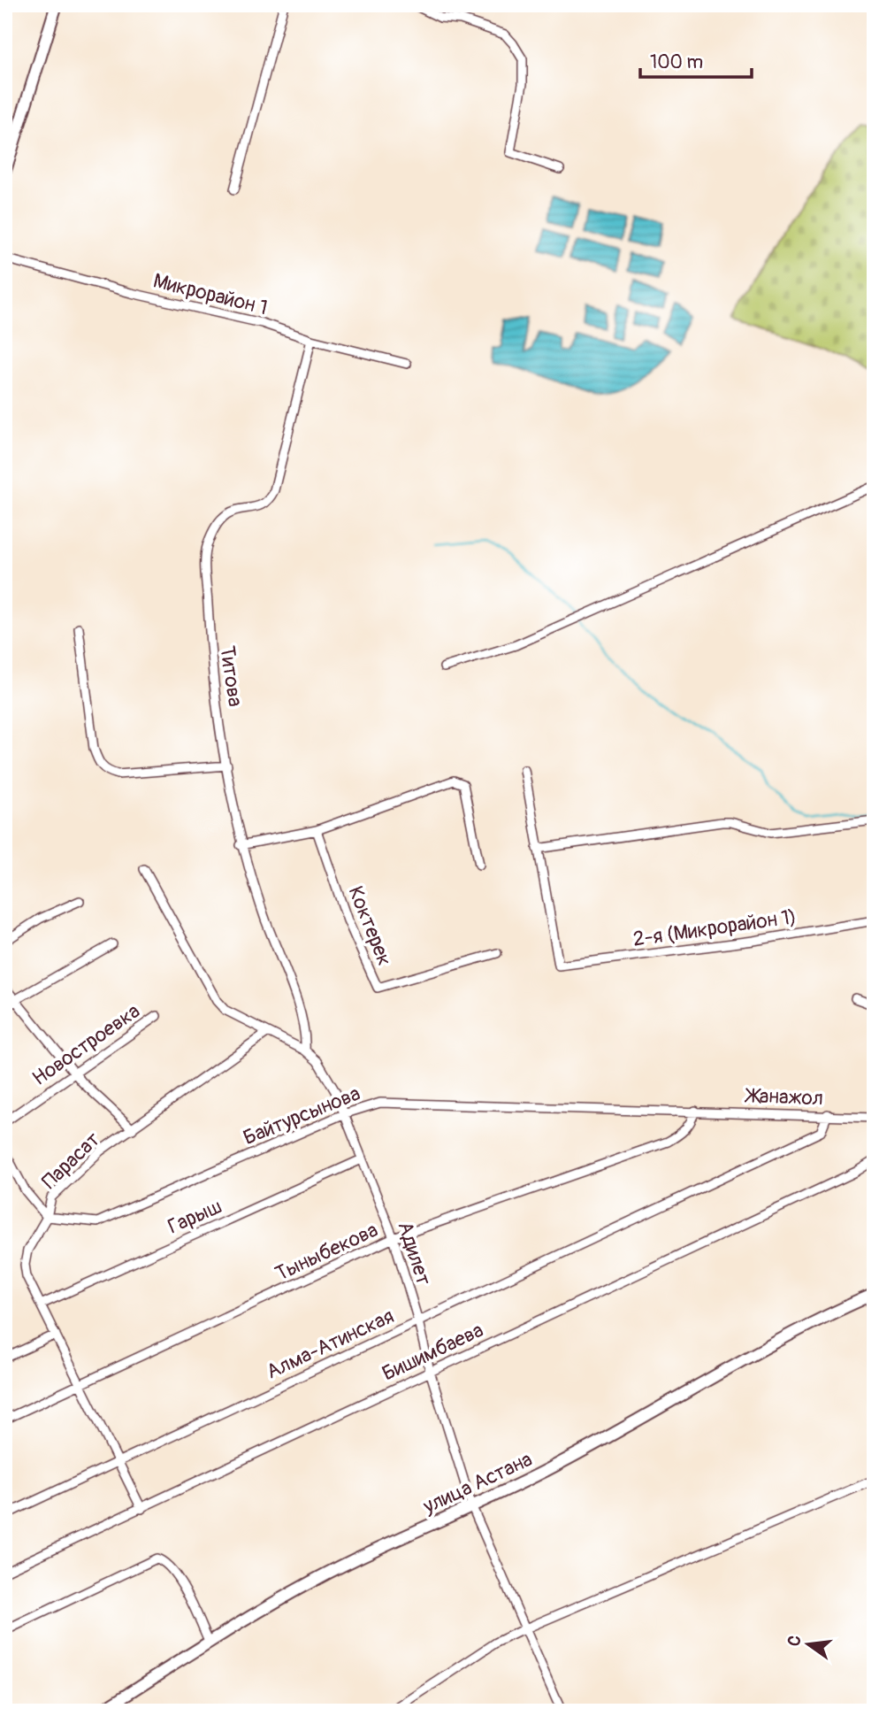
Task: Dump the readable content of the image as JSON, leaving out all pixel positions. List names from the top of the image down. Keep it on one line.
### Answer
{"streets":{"main road":["улица Астана"],"street":["Микрорайон 1","Титова","Коктерек","2-я (Микрорайон 1)","Новостроевка","Жанажол","Байтурсынова","Парасат","Гарыш","Тыныбекова","Адилет","Алма-Атинская","Бишимбаева"]},"crossings":[["Микрорайон 1","Титова"],["Титова","Адилет"],["Жанажол","Байтурсынова"],["Жанажол","Тыныбекова"],["Жанажол","Алма-Атинская"],["Байтурсынова","Парасат"],["Байтурсынова","Тыныбекова"],["Байтурсынова","Адилет"],["Парасат","Гарыш"],["Парасат","Тыныбекова"],["Парасат","Адилет"],["Парасат","Алма-Атинская"],["Парасат","Бишимбаева"],["Гарыш","Адилет"],["Тыныбекова","Адилет"],["Адилет","Алма-Атинская"],["Адилет","Бишимбаева"],["Адилет","улица Астана"]],"scale_bar":"100 m","north":"left"}
